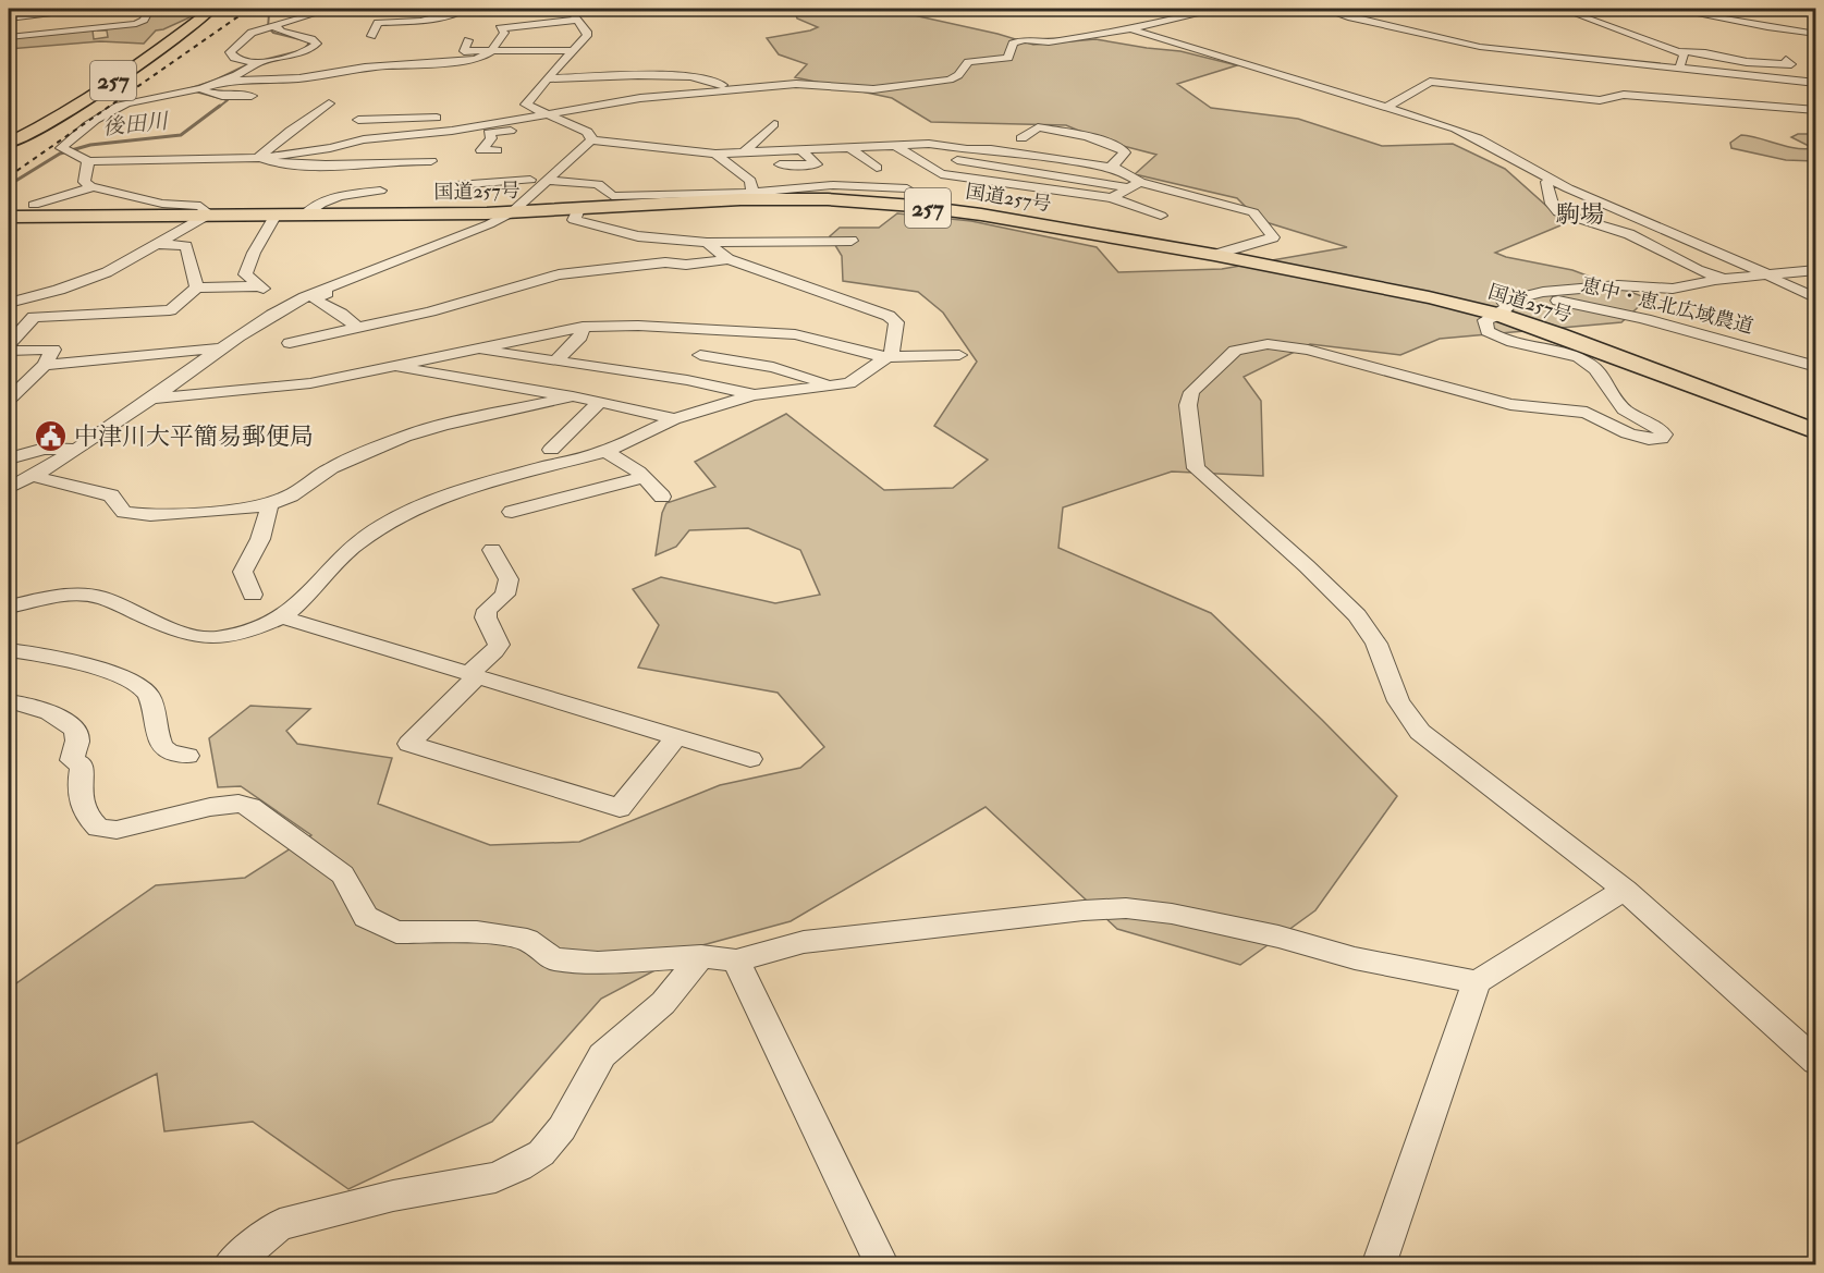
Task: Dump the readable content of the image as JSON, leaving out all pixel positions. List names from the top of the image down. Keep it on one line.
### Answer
{"streets":{"highway":["257","国道257号"],"street":["恵中・恵北広域農道"]},"crossings":[["国道257号","恵中・恵北広域農道"]],"districts":["駒場"],"water":["後田川"],"places":{"public building":["中津川大平簡易郵便局"]}}
